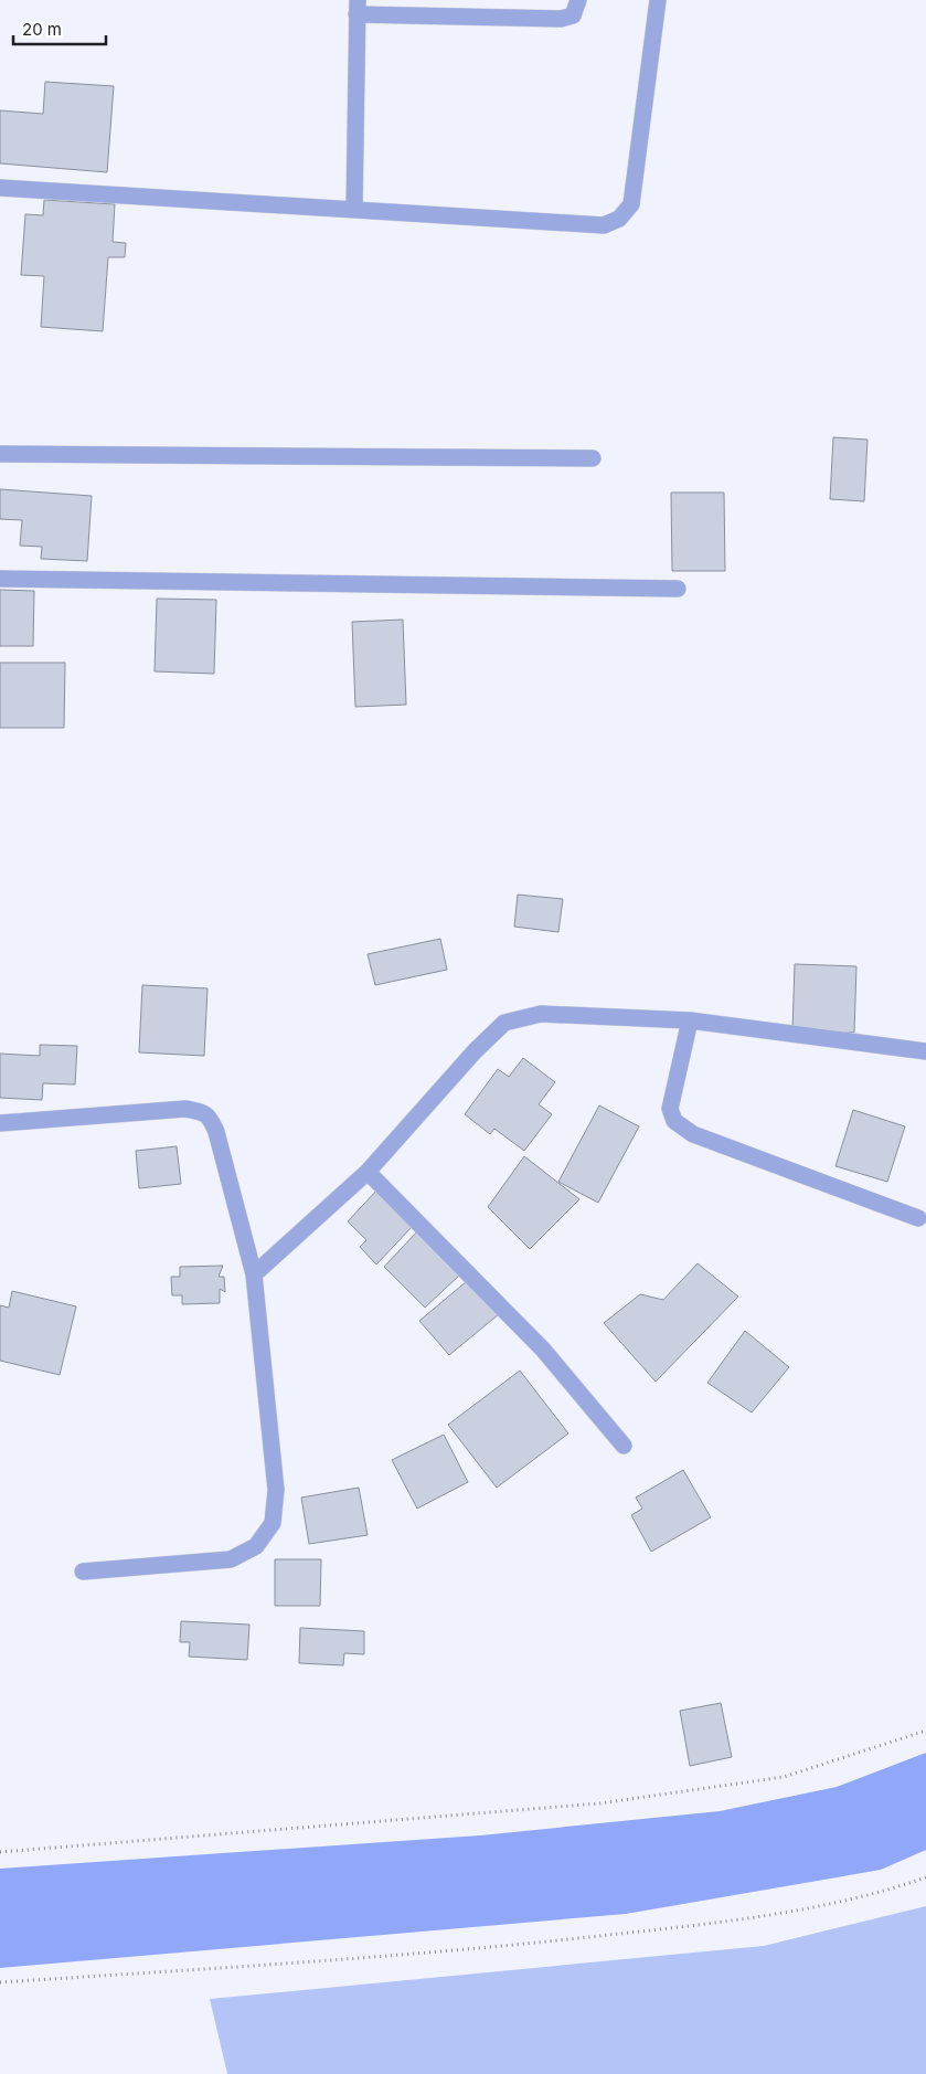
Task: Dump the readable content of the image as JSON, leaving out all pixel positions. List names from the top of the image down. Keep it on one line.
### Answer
{"scale_bar":"20 m"}
